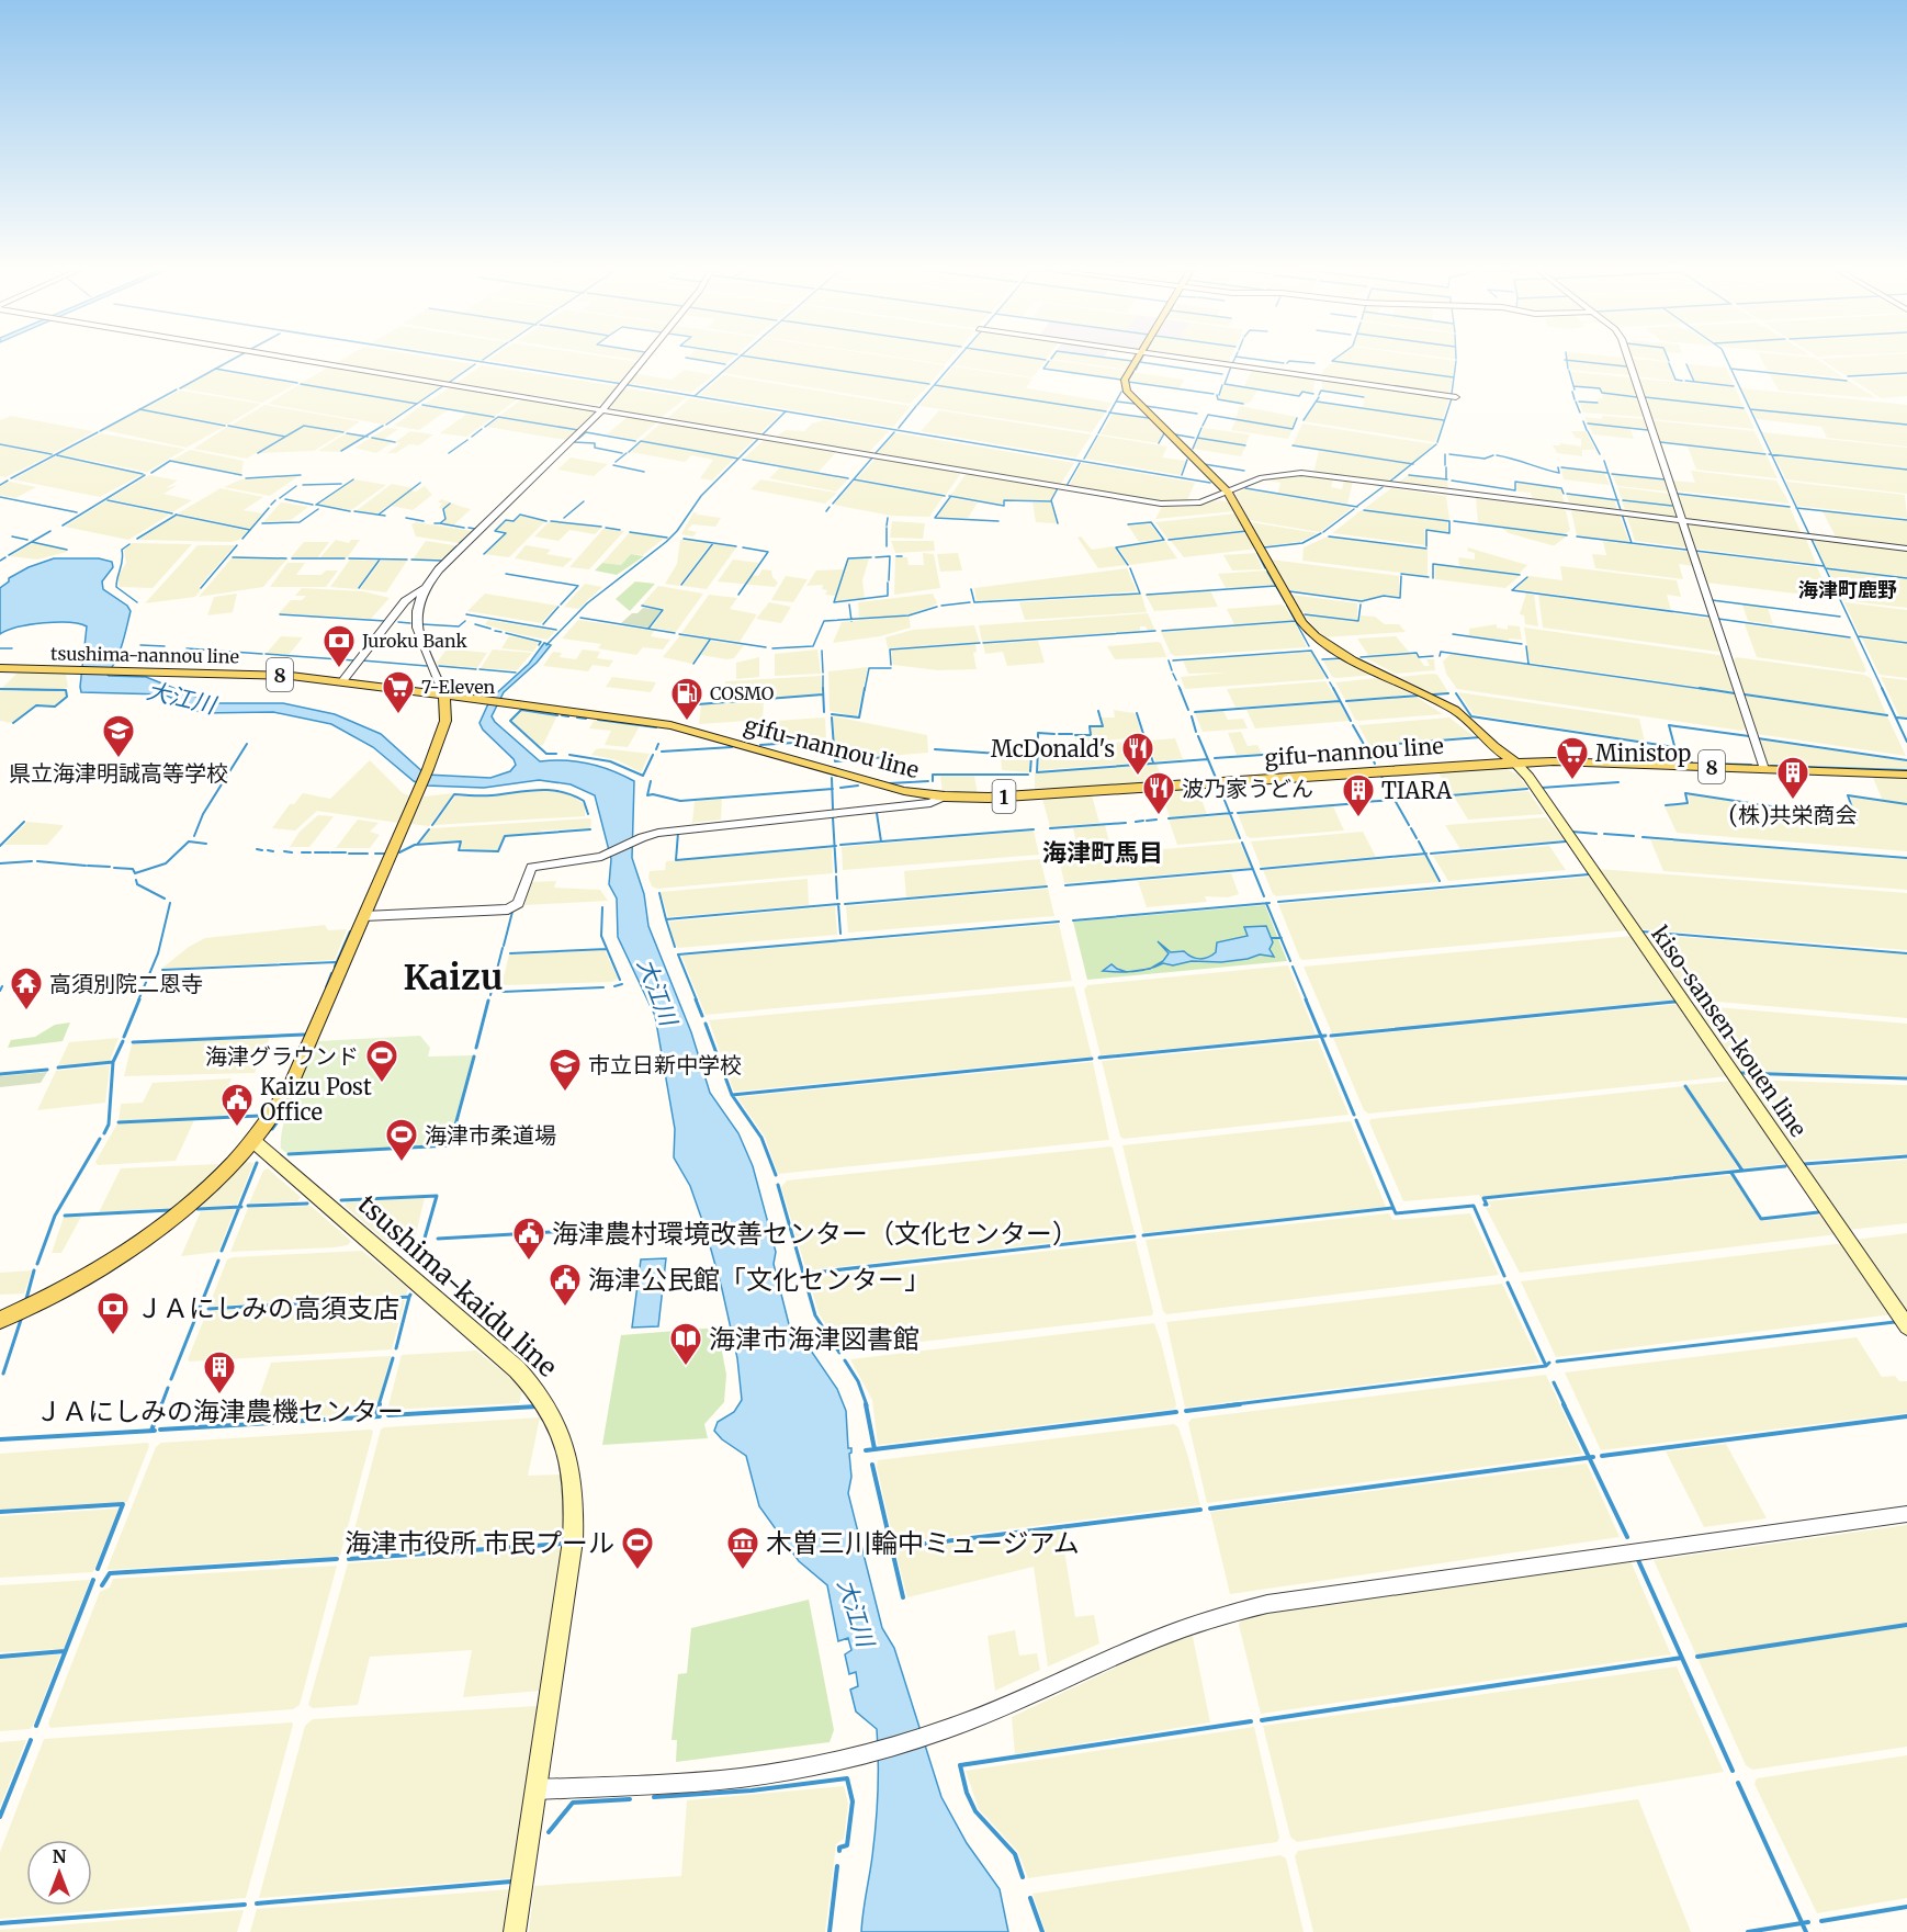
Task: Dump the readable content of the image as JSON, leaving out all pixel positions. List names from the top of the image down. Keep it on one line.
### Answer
{"streets":{"main road":["tsushima-nannou line","8","gifu-nannou line","1","kiso-sansen-kouen line","tsushima-kaidu line"]},"crossings":[["tsushima-nannou line","gifu-nannou line"],["8","gifu-nannou line"],["8","kiso-sansen-kouen line"],["gifu-nannou line","kiso-sansen-kouen line"]],"districts":["海津町鹿野","海津町馬目","Kaizu"],"water":["大江川"],"places":{"bank":["Juroku Bank","ＪＡにしみの高須支店"],"supermarket":["7-Eleven","Ministop"],"fuel station":["COSMO"],"school or university":["県立海津明誠高等学校","市立日新中学校"],"restaurant":["McDonald's","波乃家うどん"],"building":["(株)共栄商会","TIARA","ＪＡにしみの海津農機センター"],"temple":["高須別院二恩寺"],"sports":["海津グラウンド","海津市柔道場","海津市役所 市民プール"],"public building":["Kaizu Post Office","海津農村環境改善センター（文化センター）","海津公民館「文化センター」"],"library":["海津市海津図書館"],"museum":["木曽三川輪中ミュージアム"]},"north":"top"}
